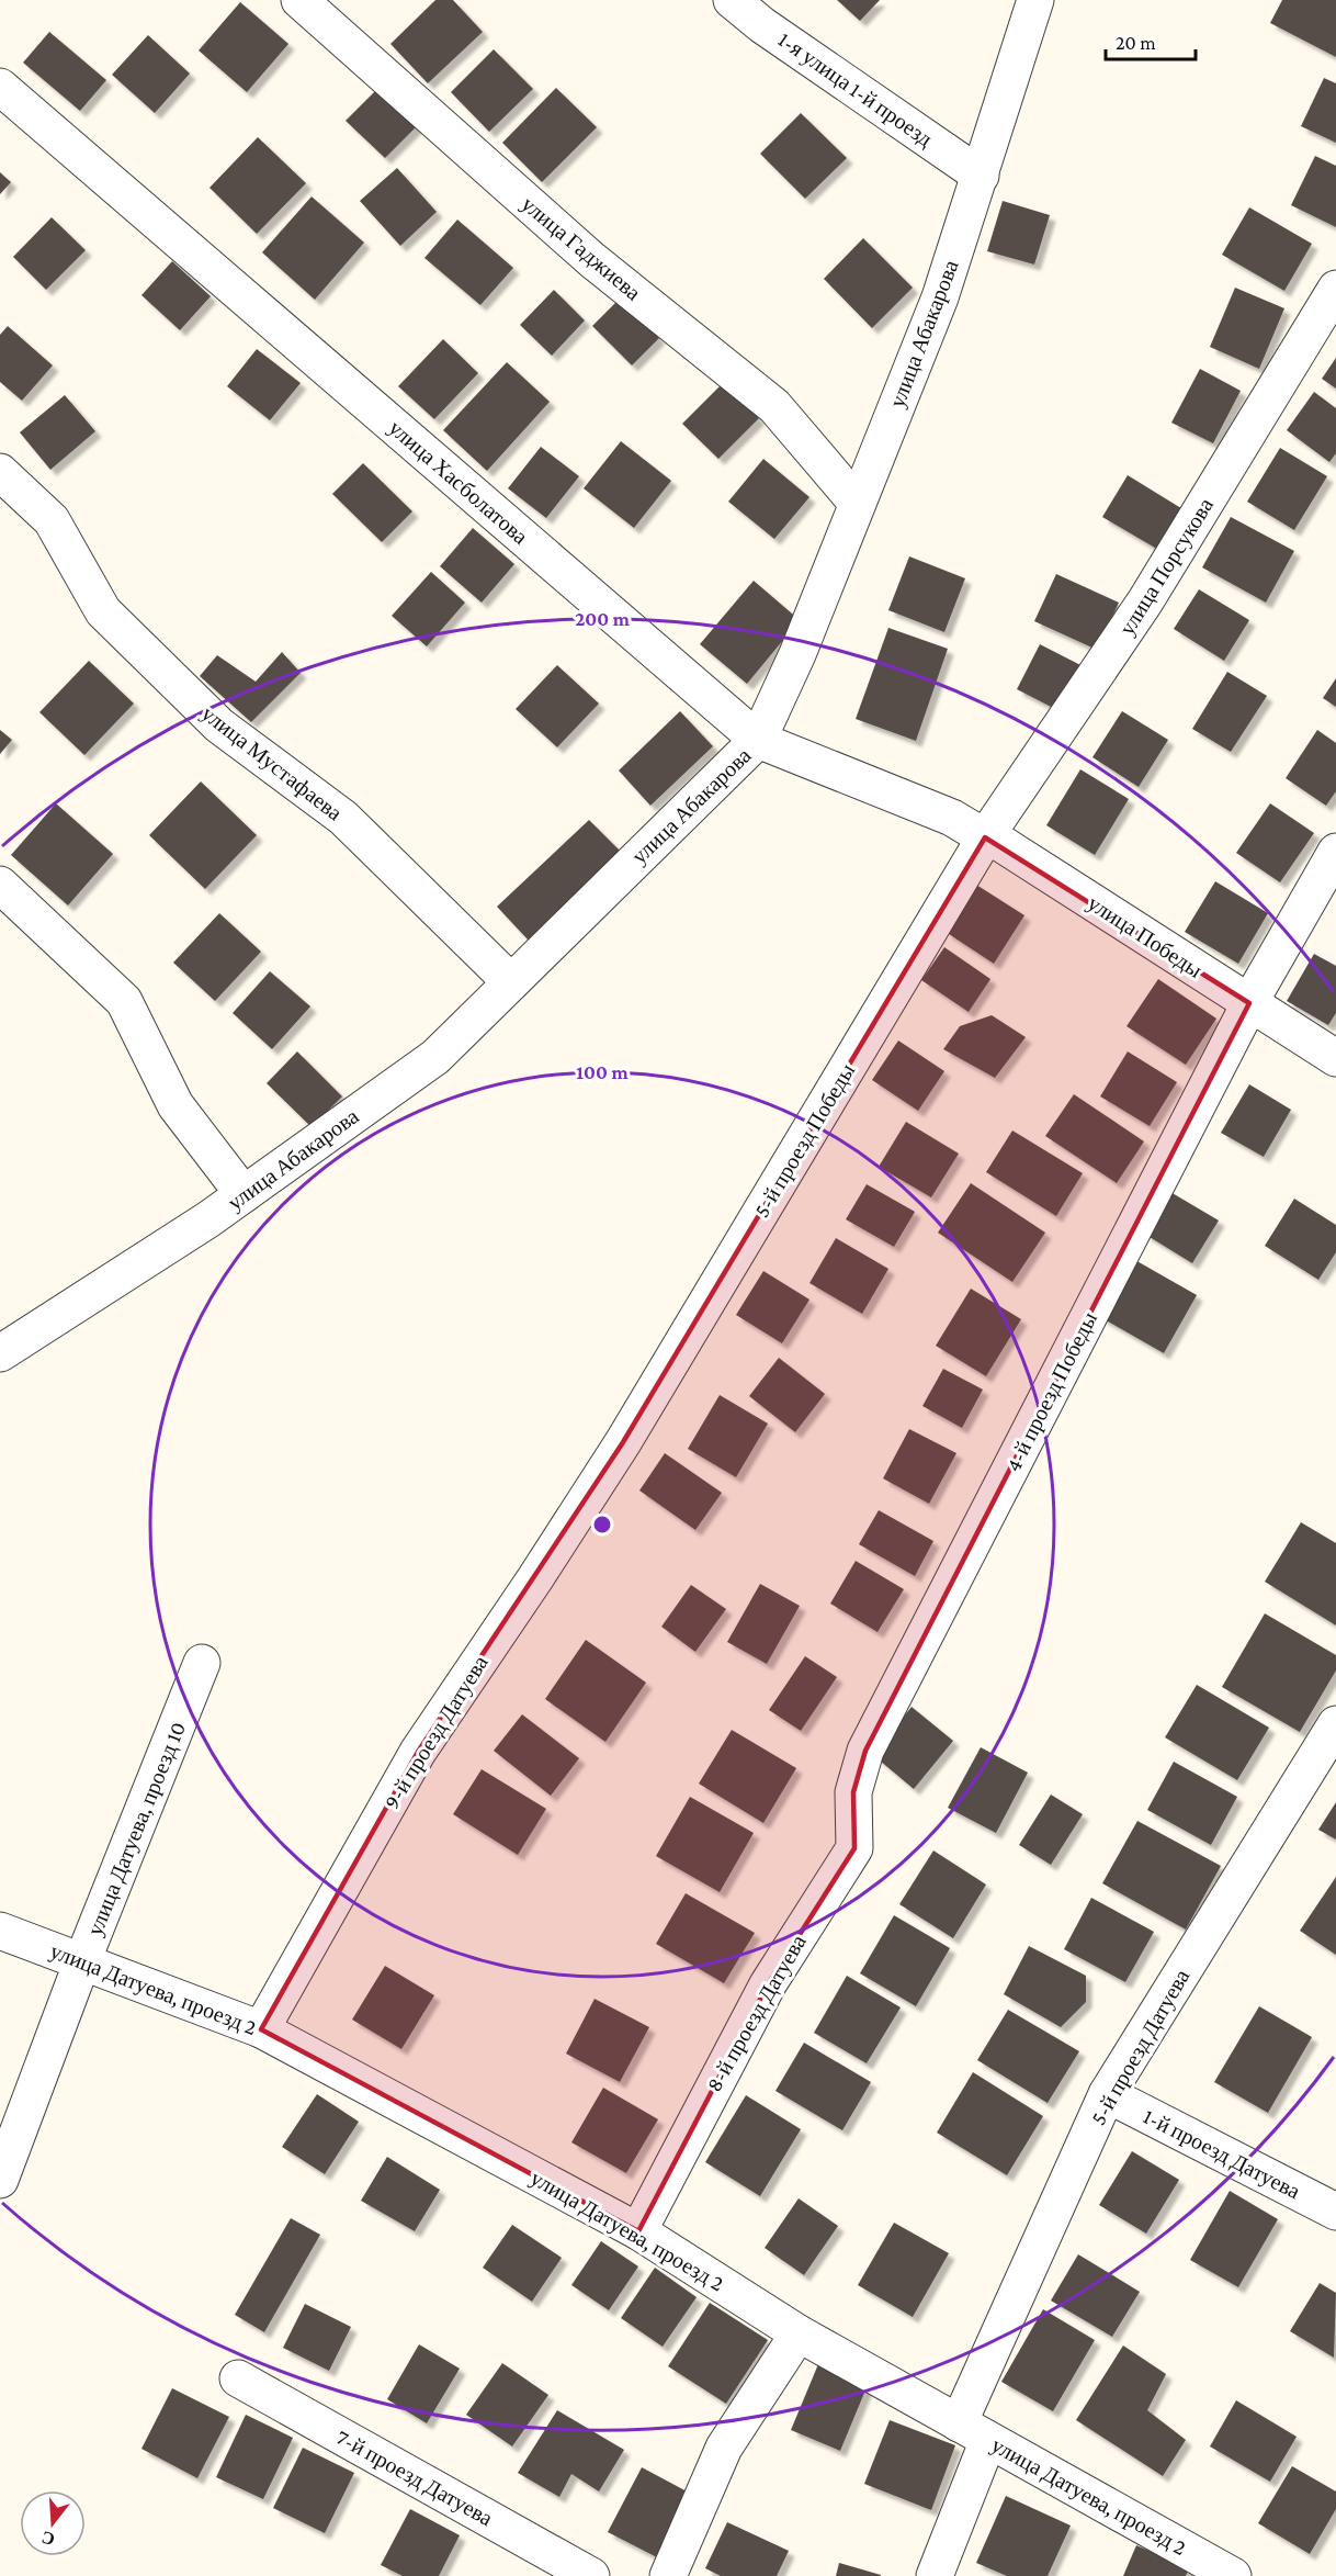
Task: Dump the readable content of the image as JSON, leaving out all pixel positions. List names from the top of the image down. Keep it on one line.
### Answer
{"streets":{"street":["1-я улица 1-й проезд","улица Гаджиева","улица Абакарова","улица Хасболатова","улица Порсукова","улица Мустафаева","улица Победы","5-й проезд Победы","4-й проезд Победы","9-й проезд Датуева","улица Датуева, проезд 10","улица Датуева, проезд 2","8-й проезд Датуева","5-й проезд Датуева","1-й проезд Датуева","7-й проезд Датуева"]},"crossings":[["1-я улица 1-й проезд","улица Абакарова"],["улица Гаджиева","улица Абакарова"],["улица Абакарова","улица Хасболатова"],["улица Абакарова","улица Мустафаева"],["улица Хасболатова","улица Победы"],["улица Порсукова","улица Победы"],["улица Порсукова","5-й проезд Победы"],["улица Победы","5-й проезд Победы"],["улица Победы","4-й проезд Победы"],["5-й проезд Победы","9-й проезд Датуева"],["4-й проезд Победы","8-й проезд Датуева"],["9-й проезд Датуева","улица Датуева, проезд 2"],["улица Датуева, проезд 10","улица Датуева, проезд 2"],["улица Датуева, проезд 2","8-й проезд Датуева"],["улица Датуева, проезд 2","5-й проезд Датуева"],["5-й проезд Датуева","1-й проезд Датуева"]],"scale_bar":"20 m","north":"bottom","rings":["200 m","100 m"]}
